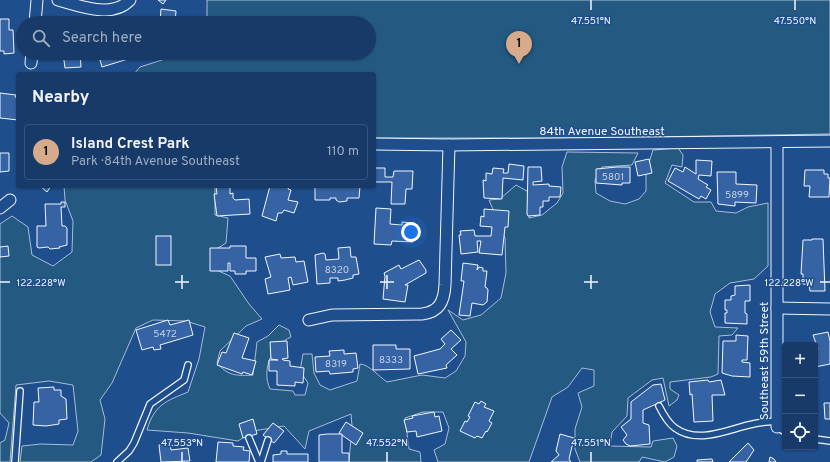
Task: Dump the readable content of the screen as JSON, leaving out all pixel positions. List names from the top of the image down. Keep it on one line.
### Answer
{"streets":{"street":["84th Avenue Southeast","Southeast 59th Street"]},"crossings":[["84th Avenue Southeast","Southeast 59th Street"]],"house_numbers":["5801","5899","8320","5472","8333","8319"],"page":{"search":"Search here","pins":"1","heading":"Nearby","list":[{"mark":"1","name":"Island Crest Park","note":"Park · 84th Avenue Southeast","value":"110 m"}],"map_buttons":["+","−"]},"coordinates":["47.551°N","47.550°N","122.228°W","47.553°N","47.552°N"]}
